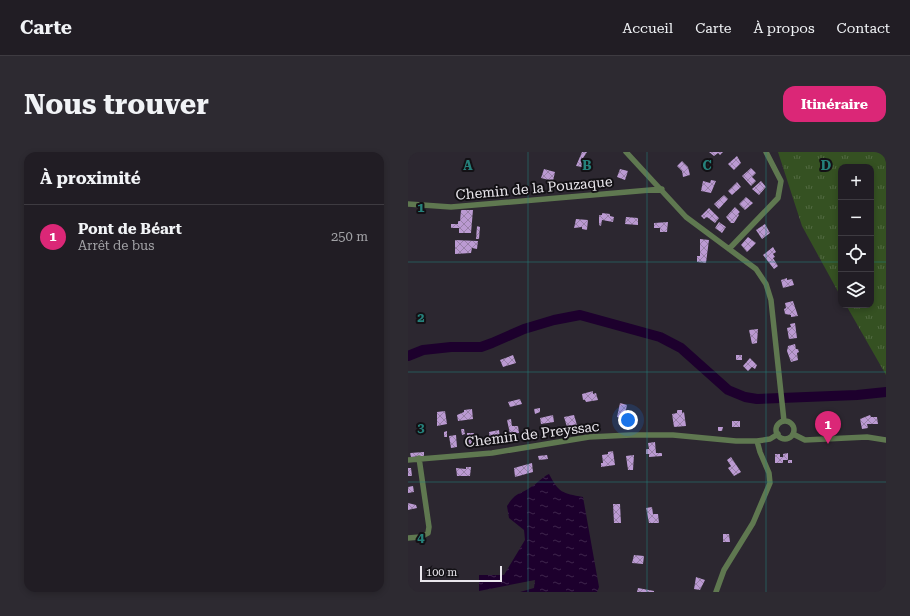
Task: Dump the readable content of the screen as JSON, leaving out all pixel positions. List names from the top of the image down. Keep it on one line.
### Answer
{"streets":{"street":["Chemin de la Pouzaque","Chemin de Preyssac"]},"scale_bar":"100 m","page":{"header":"Carte","nav":["Accueil","Carte","À propos","Contact"],"buttons":"Itinéraire","title":"Nous trouver","heading":"À proximité","map_buttons":["+","−"],"list":[{"mark":"1","name":"Pont de Béart","note":"Arrêt de bus","value":"250 m"}],"pins":"1","scale":"100 m"},"grid":{"columns":["A","B","C","D"],"rows":["1","2","3","4"]}}
